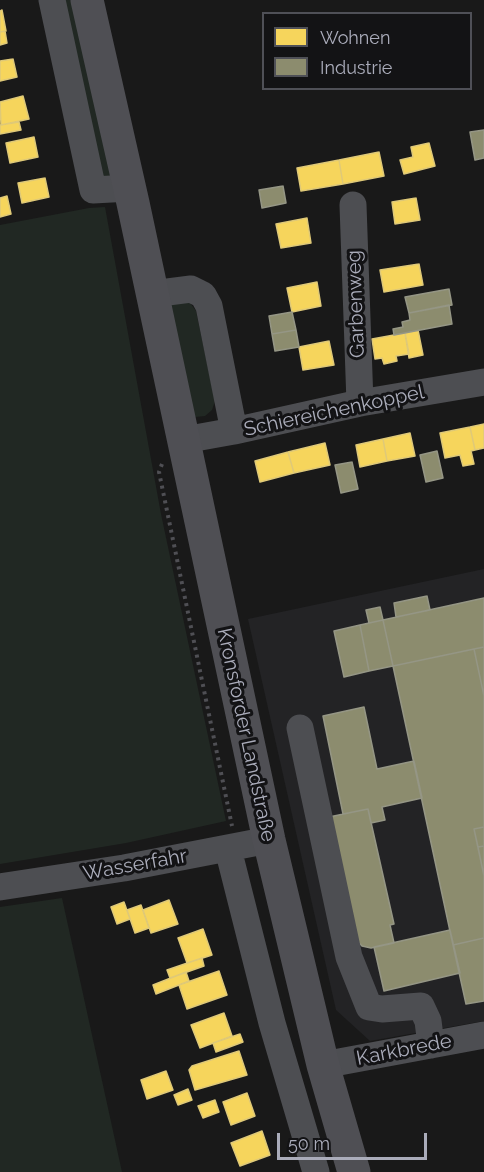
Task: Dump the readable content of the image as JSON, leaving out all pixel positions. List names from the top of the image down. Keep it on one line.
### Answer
{"streets":{"main road":["Kronsforder Landstraße"],"street":["Garbenweg","Schiereichenkoppel","Wasserfahr","Karkbrede"]},"crossings":[["Garbenweg","Schiereichenkoppel"],["Schiereichenkoppel","Kronsforder Landstraße"],["Kronsforder Landstraße","Wasserfahr"],["Kronsforder Landstraße","Karkbrede"]],"legend":["Wohnen","Industrie"],"scale_bar":"50 m"}
